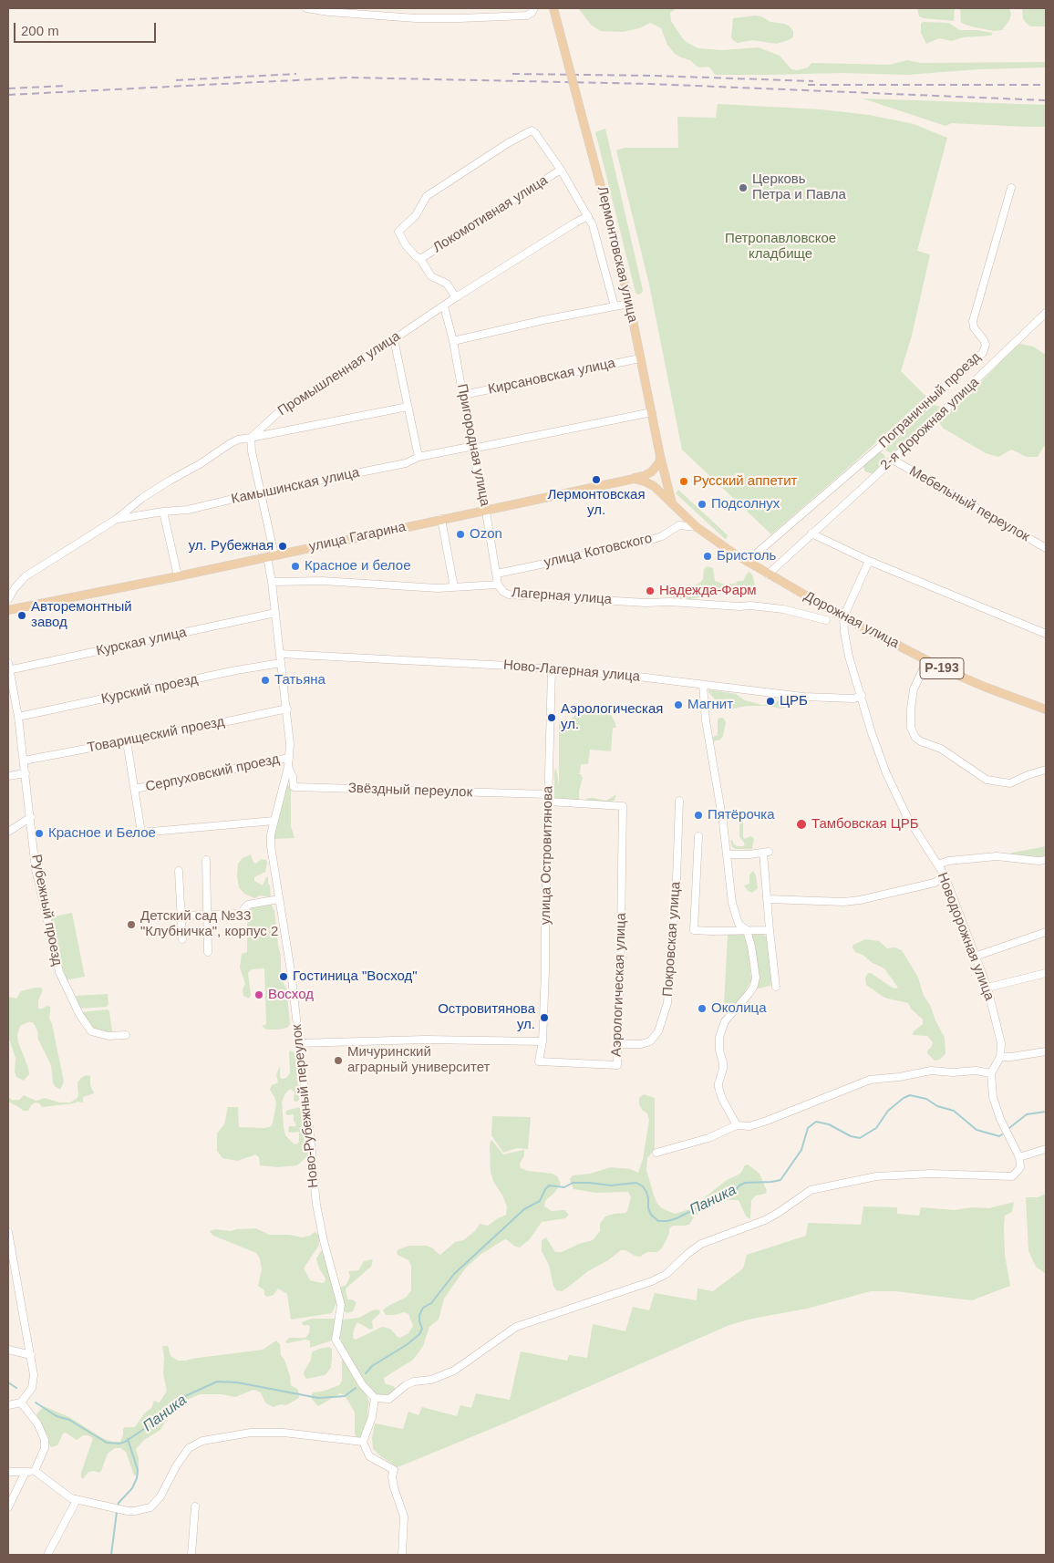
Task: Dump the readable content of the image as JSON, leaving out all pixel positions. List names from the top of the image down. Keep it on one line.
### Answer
{"streets":{"main road":["Лермонтовская улица","улица Гагарина","Дорожная улица","Р-193"],"street":["Локомотивная улица","Промышленная улица","Кирсановская улица","Пограничный проезд","2-я Дорожная улица","Пригородная улица","Камышинская улица","Мебельный переулок","улица Котовского","Лагерная улица","Курская улица","Ново-Лагерная улица","Курский проезд","Товарищеский проезд","Серпуховский проезд","Звёздный переулок","улица Островитянова","Рубежный проезд","Новодорожная улица","Покровская улица","Аэрологическая улица","Ново-Рубежный переулок"]},"crossings":[["Лермонтовская улица","Кирсановская улица"],["Лермонтовская улица","Камышинская улица"],["Лермонтовская улица","улица Гагарина"],["Лермонтовская улица","Дорожная улица"],["Промышленная улица","Пригородная улица"],["Промышленная улица","Камышинская улица"],["Промышленная улица","Ново-Рубежный переулок"],["Кирсановская улица","Пригородная улица"],["Пограничный проезд","Дорожная улица"],["2-я Дорожная улица","Мебельный переулок"],["2-я Дорожная улица","Дорожная улица"],["Пригородная улица","Камышинская улица"],["Пригородная улица","улица Гагарина"],["Пригородная улица","улица Котовского"],["Пригородная улица","Лагерная улица"],["Камышинская улица","Ново-Рубежный переулок"],["улица Гагарина","Ново-Рубежный переулок"],["улица Котовского","Дорожная улица"],["Лагерная улица","Ново-Рубежный переулок"],["Дорожная улица","Новодорожная улица"],["Курская улица","Рубежный проезд"],["Курская улица","Ново-Рубежный переулок"],["Ново-Лагерная улица","улица Островитянова"],["Ново-Лагерная улица","Новодорожная улица"],["Ново-Лагерная улица","Ново-Рубежный переулок"],["Курский проезд","Рубежный проезд"],["Курский проезд","Ново-Рубежный переулок"],["Товарищеский проезд","Рубежный проезд"],["Товарищеский проезд","Ново-Рубежный переулок"],["Серпуховский проезд","Ново-Рубежный переулок"],["Звёздный переулок","улица Островитянова"],["Звёздный переулок","Аэрологическая улица"],["Звёздный переулок","Ново-Рубежный переулок"],["улица Островитянова","Аэрологическая улица"],["Покровская улица","Аэрологическая улица"]],"water":["Паника"],"parks":["Петропавловское кладбище"],"places":["Церковь Петра и Павла","Лермонтовская ул.","Русский аппетит","Подсолнух","Ozon","ул. Рубежная","Бристоль","Красное и белое","Надежда-Фарм","Авторемонтный завод","Татьяна","ЦРБ","Магнит","Аэрологическая ул.","Пятёрочка","Тамбовская ЦРБ","Красное и Белое","Детский сад №33 \"Клубничка\", корпус 2","Гостиница \"Восход\"","Восход","Околица","Островитянова ул.","Мичуринский аграрный университет"],"scale_bar":"200 m"}
